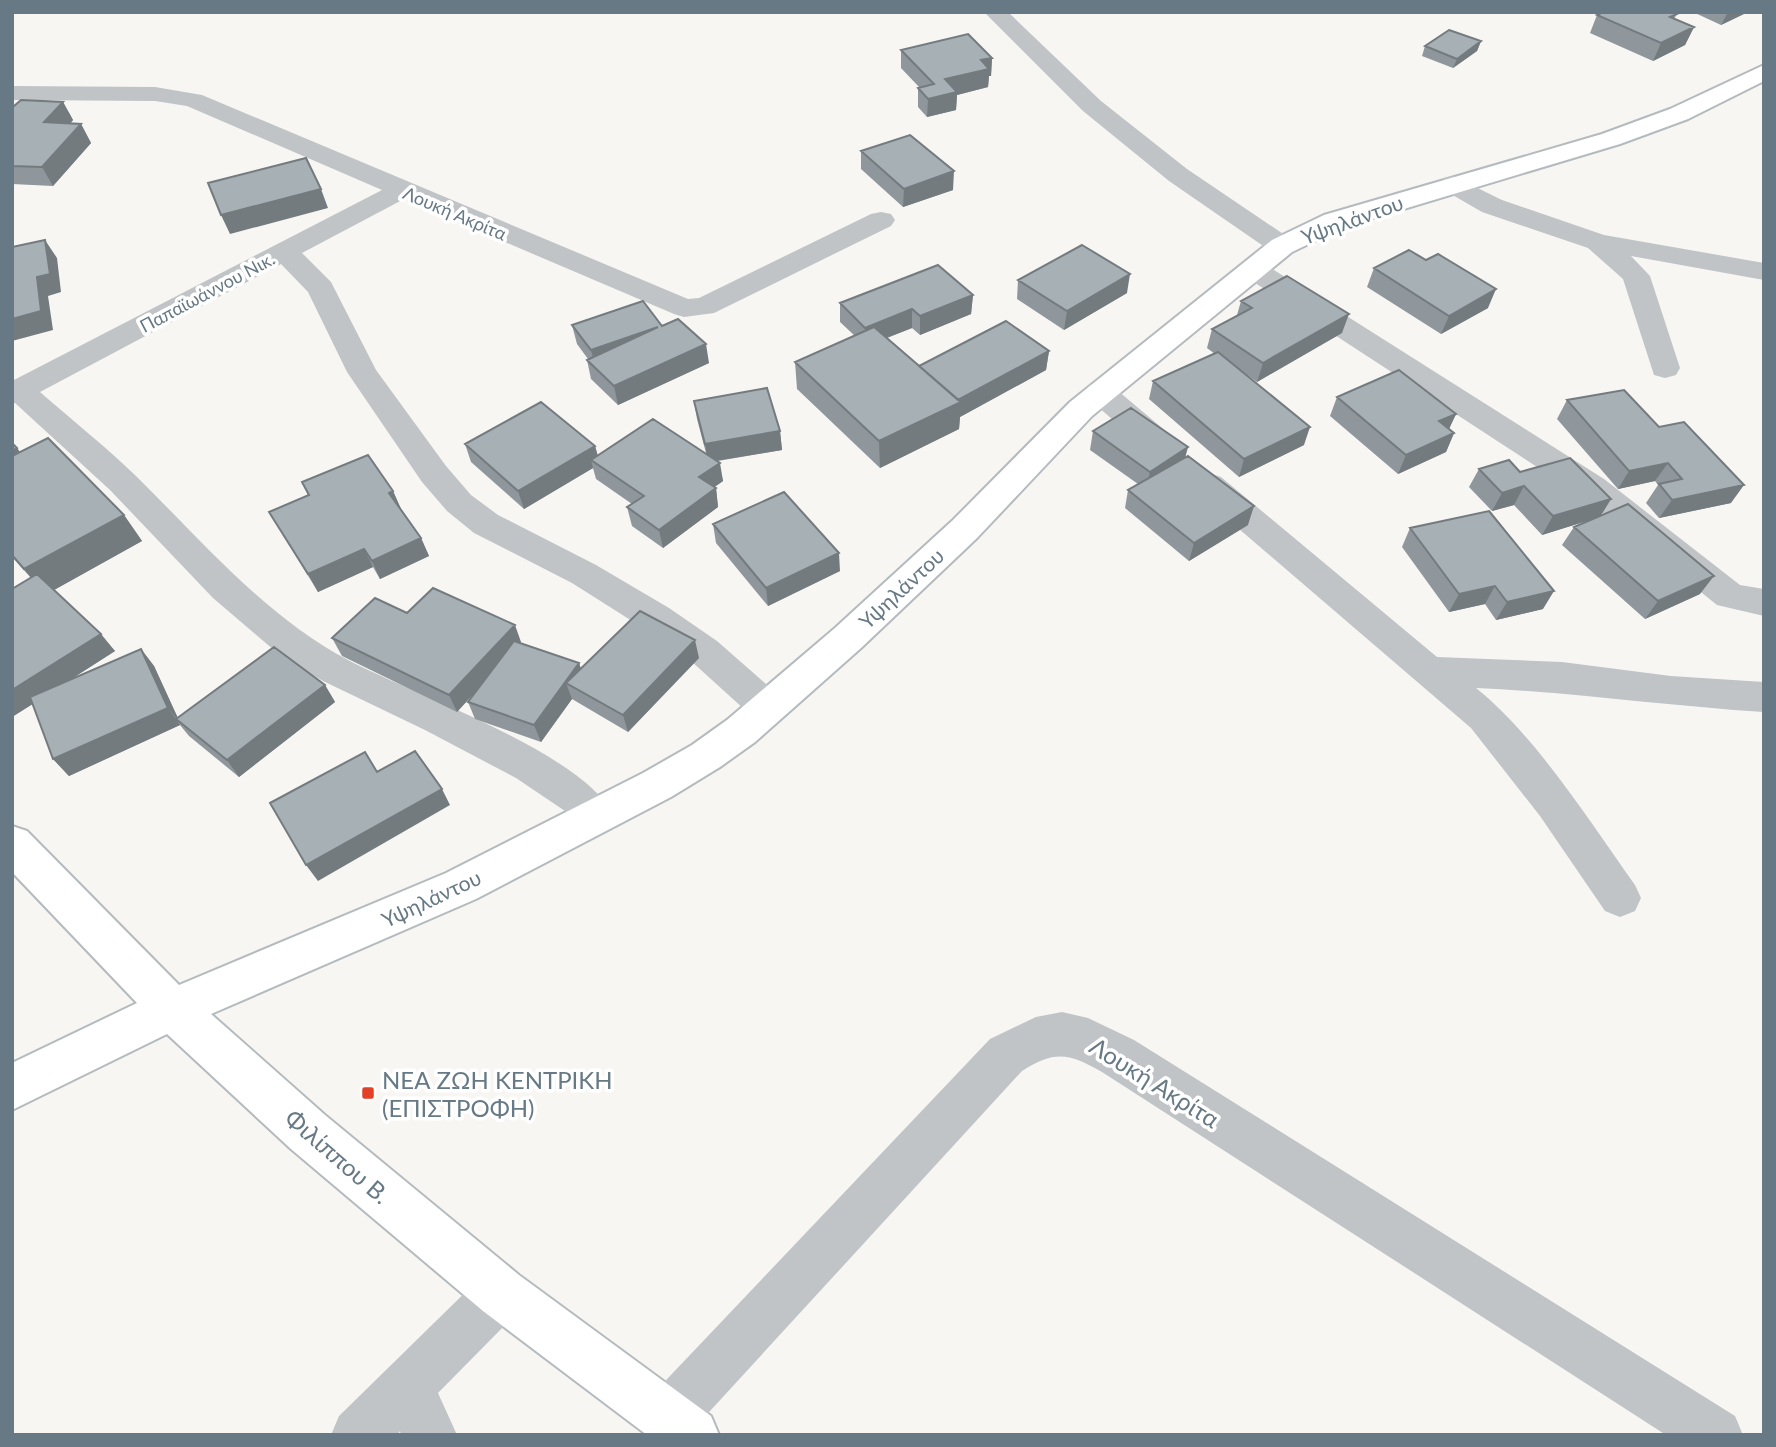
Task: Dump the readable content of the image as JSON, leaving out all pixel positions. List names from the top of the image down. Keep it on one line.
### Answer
{"streets":{"street":["Λουκή Ακρίτα","Υψηλάντου","Παπαϊωάννου Νικ.","Φιλίππου Β."]},"crossings":[["Λουκή Ακρίτα","Παπαϊωάννου Νικ."],["Λουκή Ακρίτα","Φιλίππου Β."],["Υψηλάντου","Φιλίππου Β."]],"places":{"transit":["ΝΕΑ ΖΩΗ ΚΕΝΤΡΙΚΗ (ΕΠΙΣΤΡΟΦΗ)"]}}
